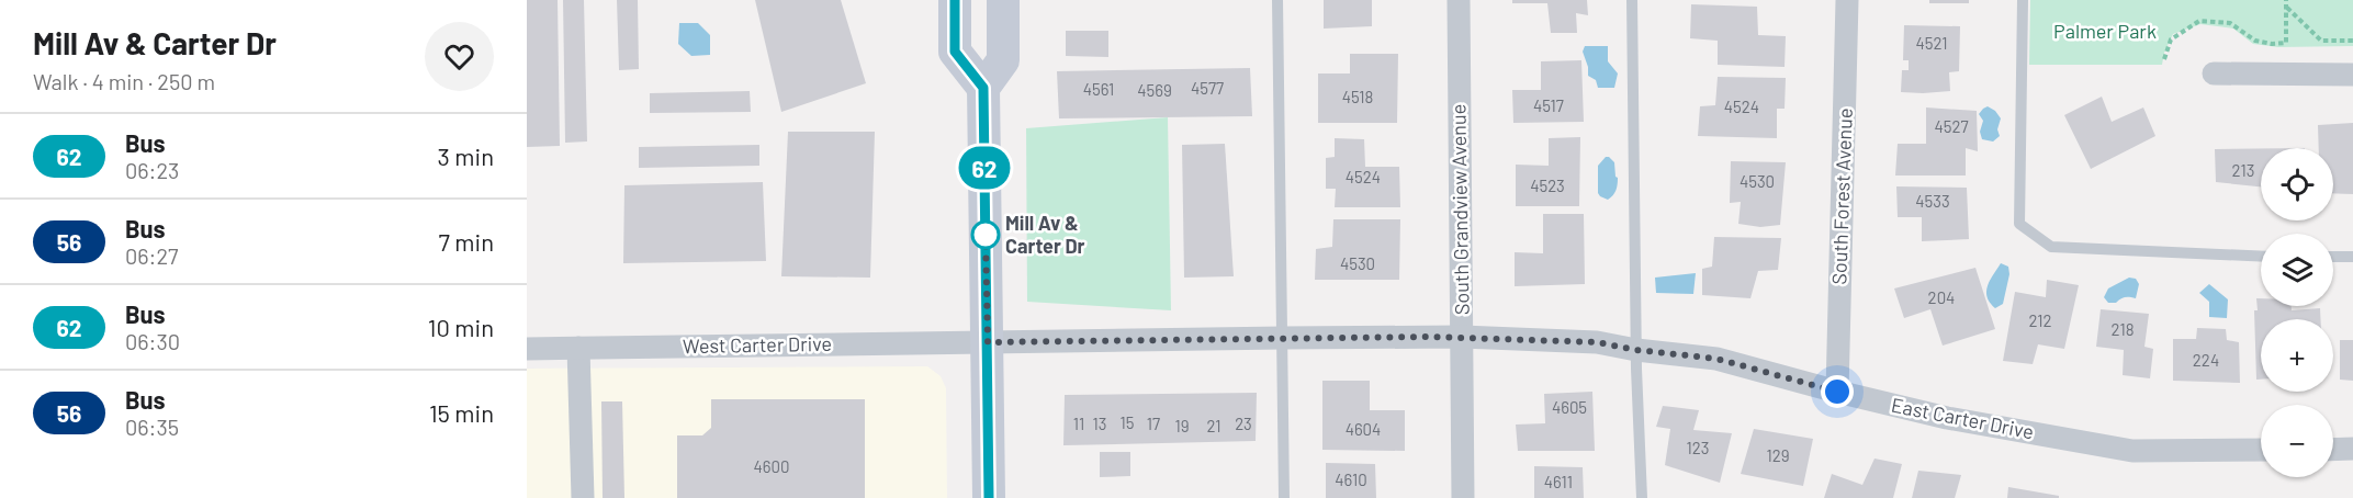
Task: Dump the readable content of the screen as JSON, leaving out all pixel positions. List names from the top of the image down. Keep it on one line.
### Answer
{"streets":{"street":["South Forest Avenue","South Grandview Avenue","West Carter Drive","East Carter Drive"]},"crossings":[["South Forest Avenue","East Carter Drive"],["South Grandview Avenue","East Carter Drive"],["West Carter Drive","East Carter Drive"]],"parks":["Palmer Park"],"places":["Mill Av & Carter Dr"],"lines":["bus line 62"],"house_numbers":["4521","4577","4561","4569","4518","4517","4524","4527","213","4524","4530","4523","4533","4530","204","212","218","224","4605","15","11","13","17","23","19","21","4604","123","129","4600","4610","4611"],"page":{"heading":["Mill Av & Carter Dr","Walk · 4 min · 250 m"],"on_map":"62","list":[{"mark":"62","name":"Bus","note":"06:23","value":"3 min"},{"mark":"56","name":"Bus","note":"06:27","value":"7 min"},{"mark":"62","name":"Bus","note":"06:30","value":"10 min"},{"mark":"56","name":"Bus","note":"06:35","value":"15 min"}],"map_buttons":["+","−"]}}
